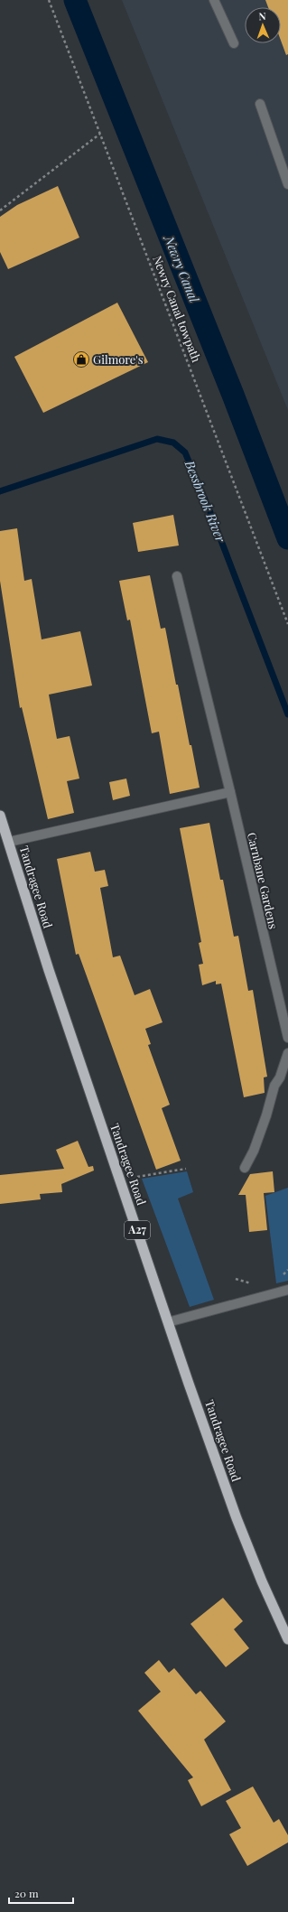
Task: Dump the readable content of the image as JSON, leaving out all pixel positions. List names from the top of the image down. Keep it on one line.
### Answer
{"streets":{"highway":["Tandragee Road","A27"],"street":["Carnbane Gardens"],"path":["Newry Canal towpath"]},"water":["Newry Canal","Bessbrook River"],"places":{"shop":["Gilmore's"]},"scale_bar":"20 m","north":"top"}
